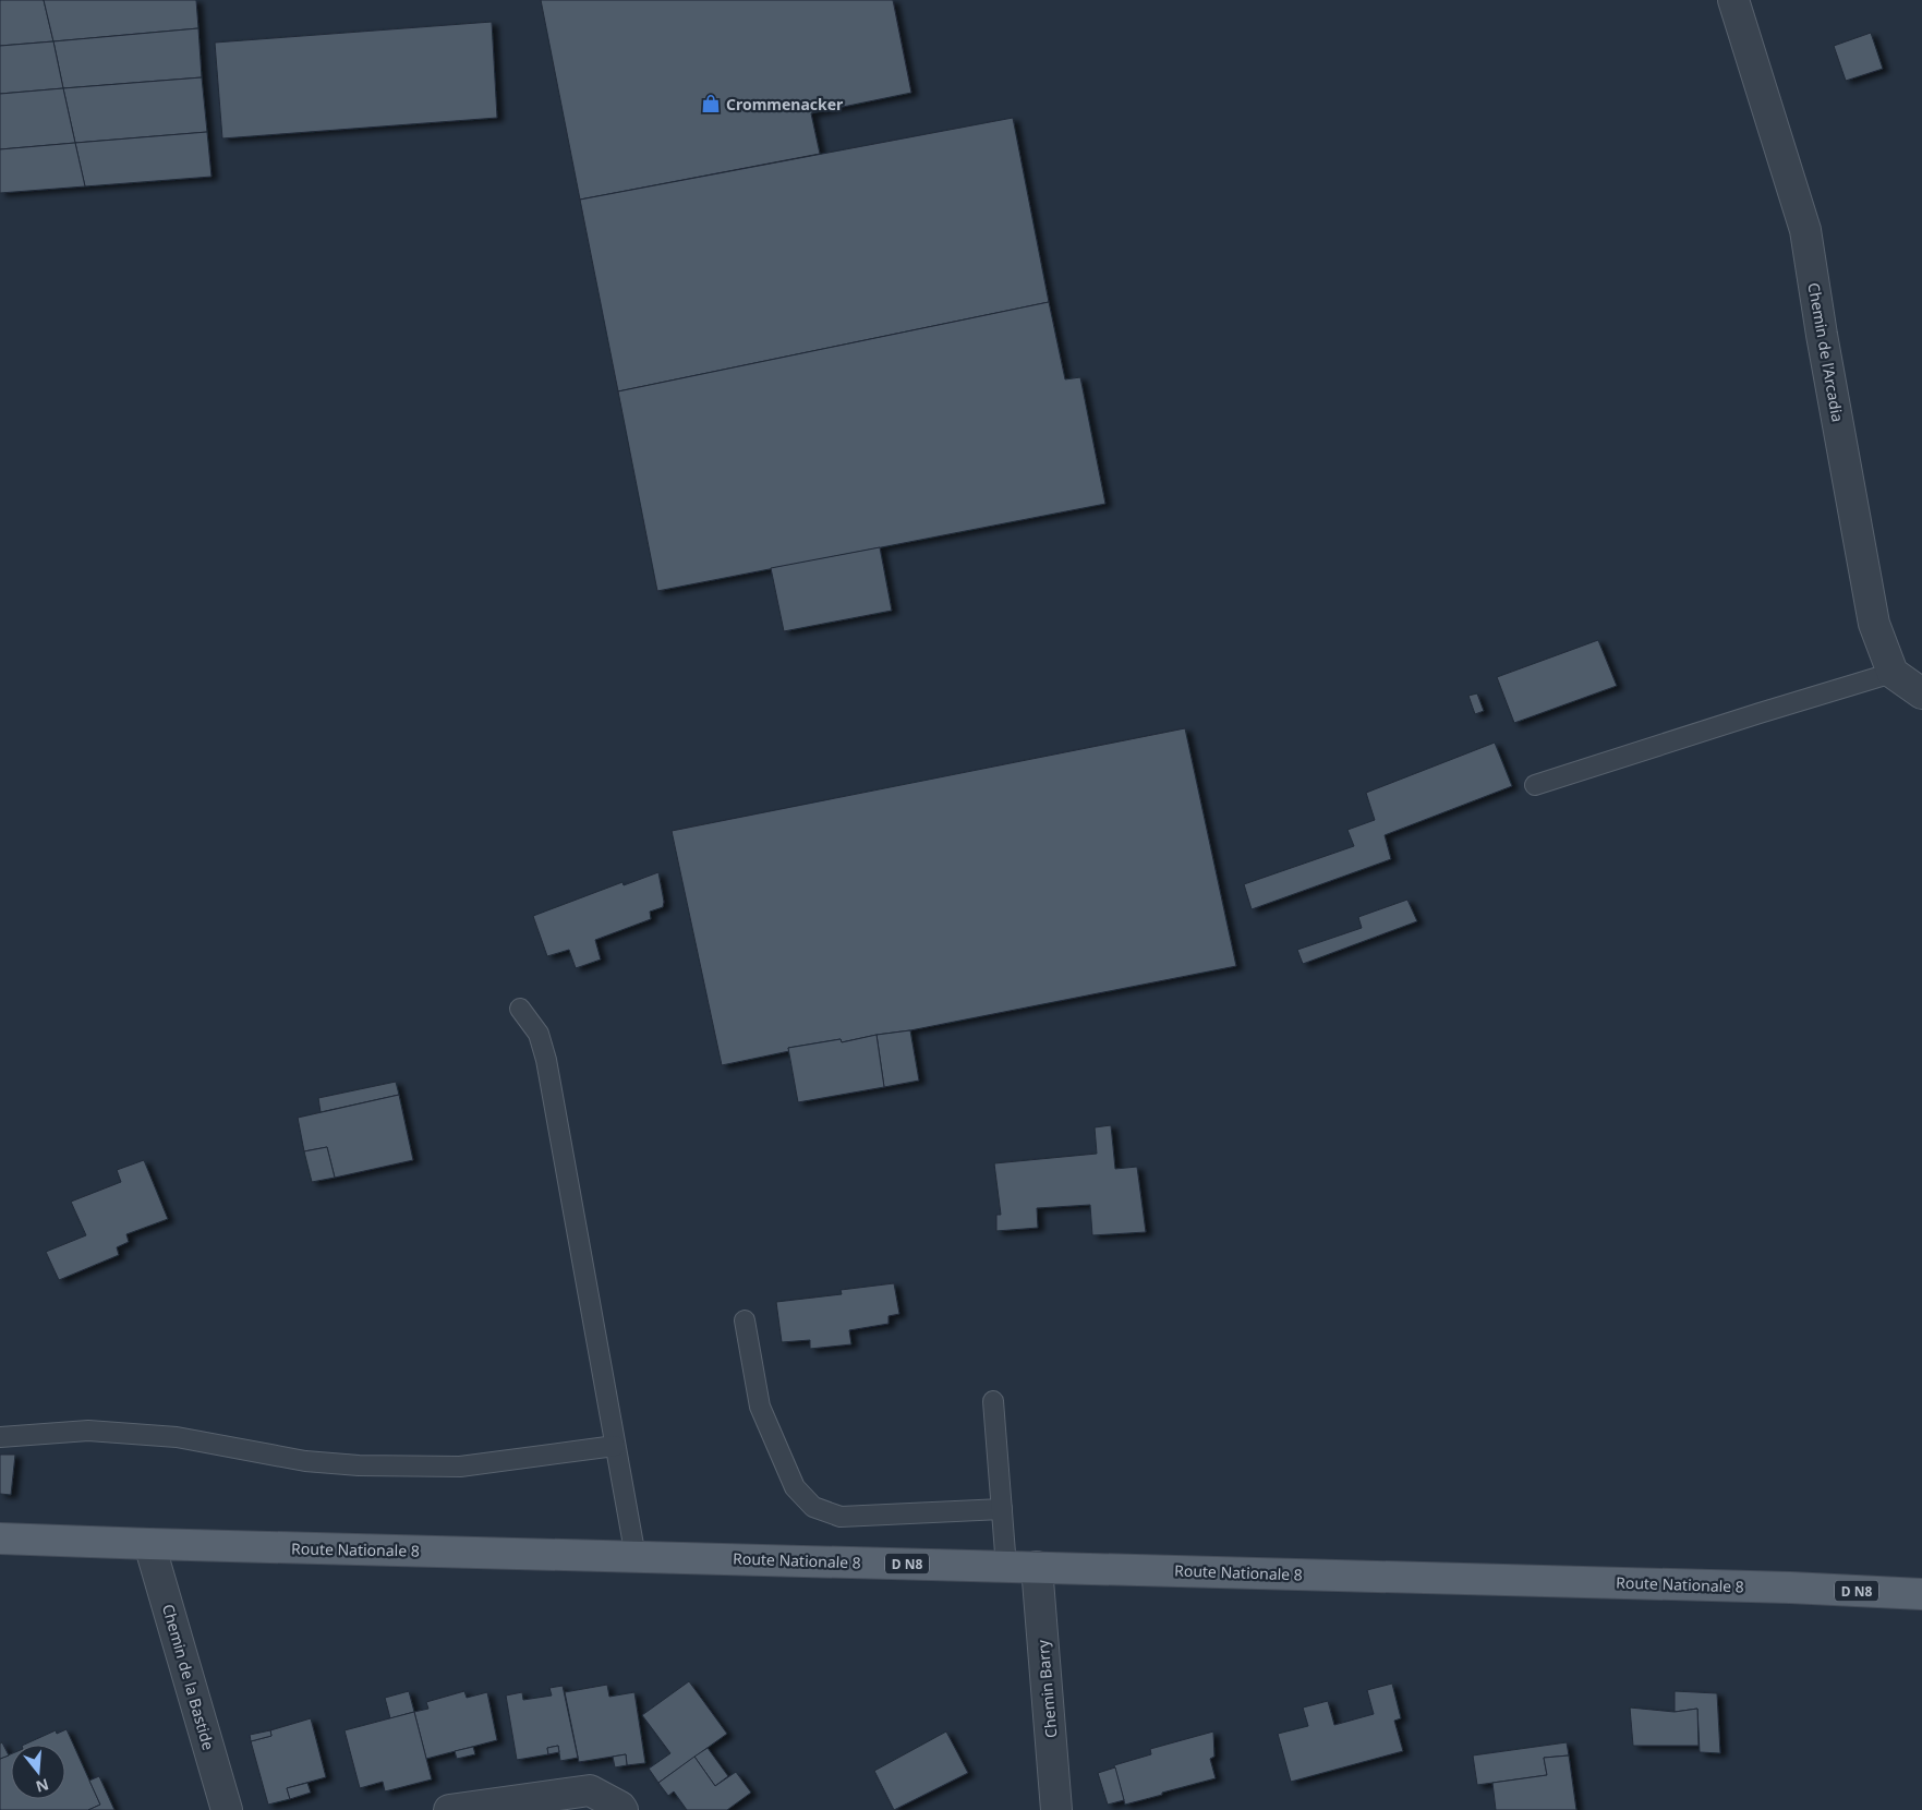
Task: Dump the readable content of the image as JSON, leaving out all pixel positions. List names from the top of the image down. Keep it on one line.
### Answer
{"streets":{"main road":["Route Nationale 8","D N8"],"street":["Chemin de l'Arcadia","Chemin de la Bastide","Chemin Barry"]},"crossings":[["Route Nationale 8","Chemin de la Bastide"],["Route Nationale 8","Chemin Barry"]],"places":{"shop":["Crommenacker"]},"north":"bottom"}
